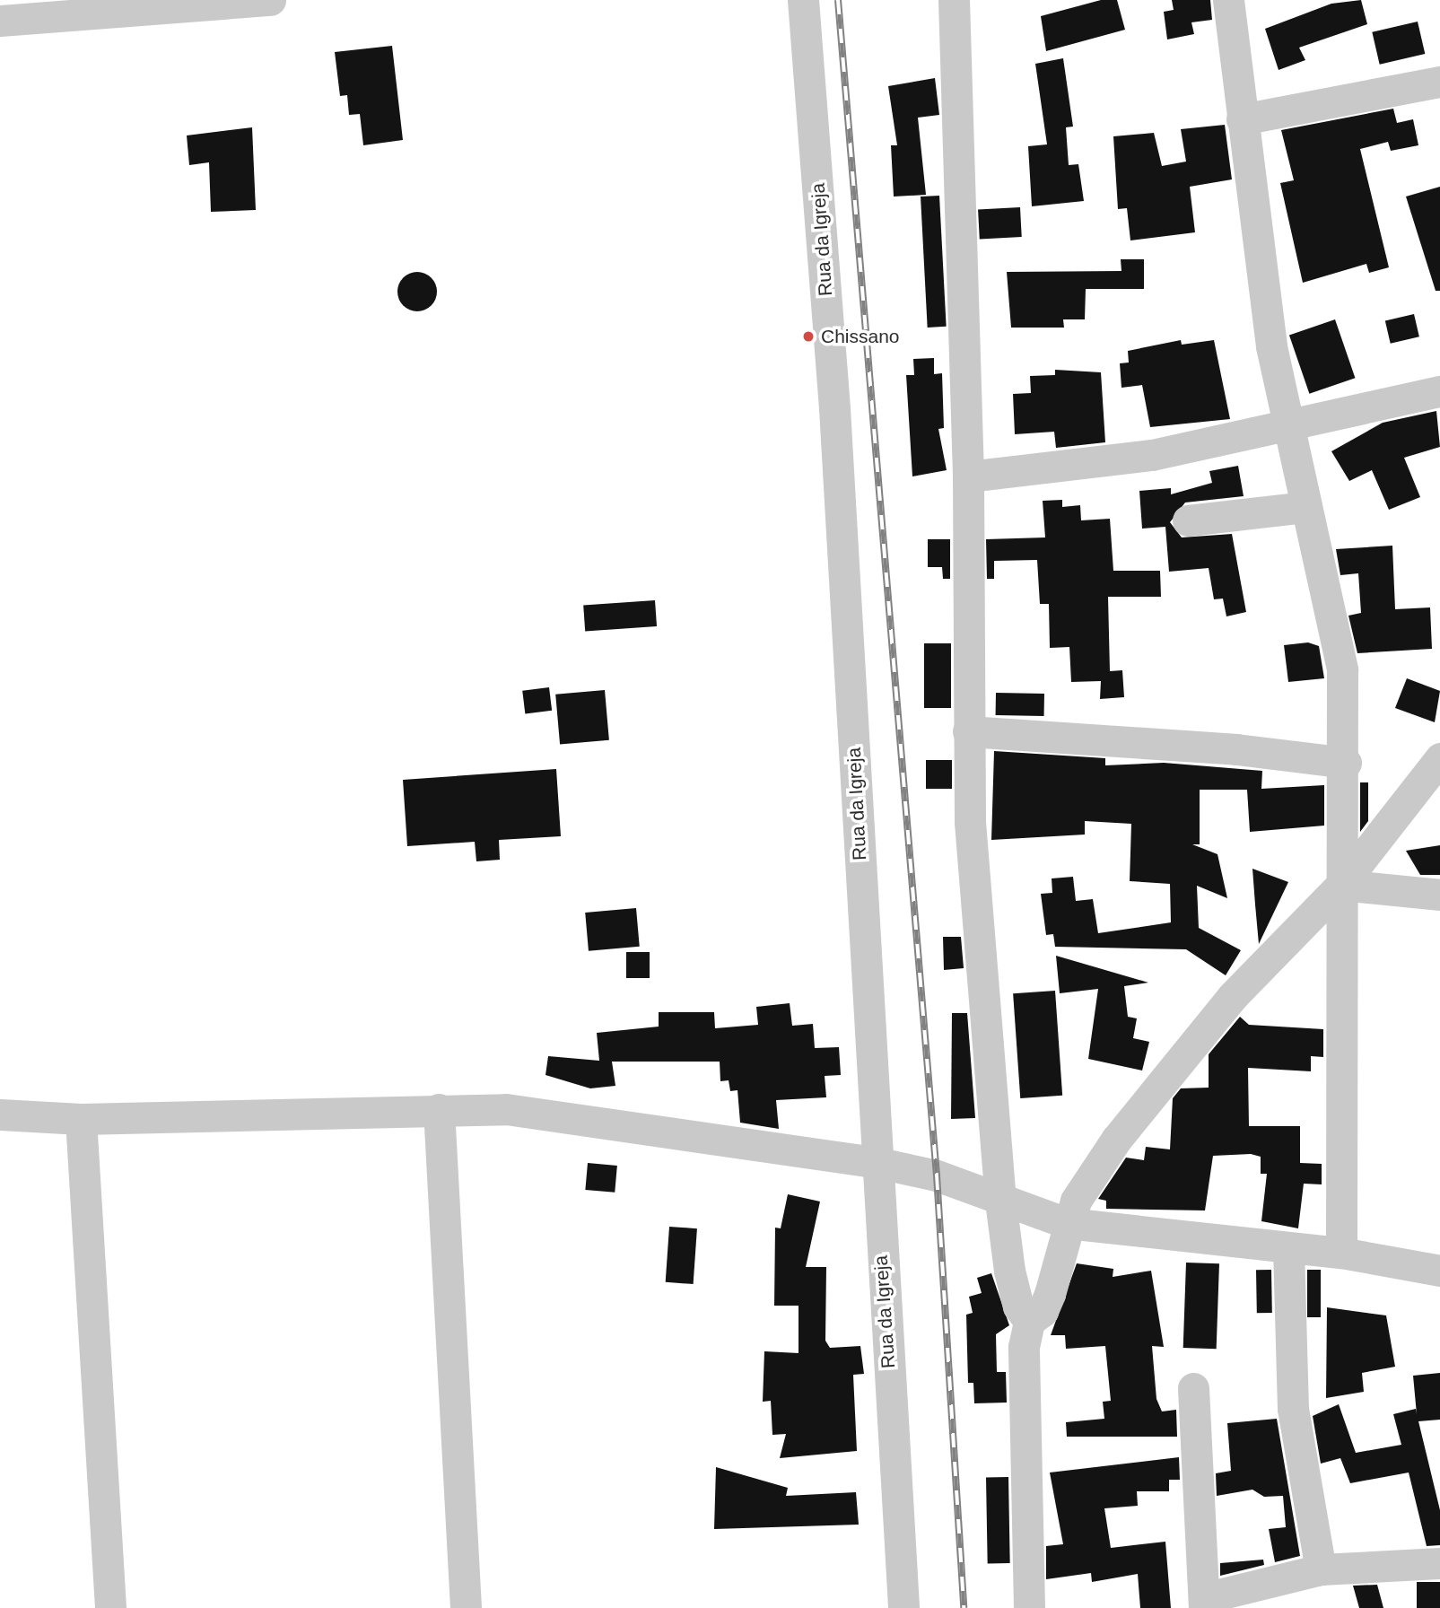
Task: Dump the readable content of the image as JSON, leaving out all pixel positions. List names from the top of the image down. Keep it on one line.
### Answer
{"streets":{"street":["Rua da Igreja"]},"places":["Chissano"]}
